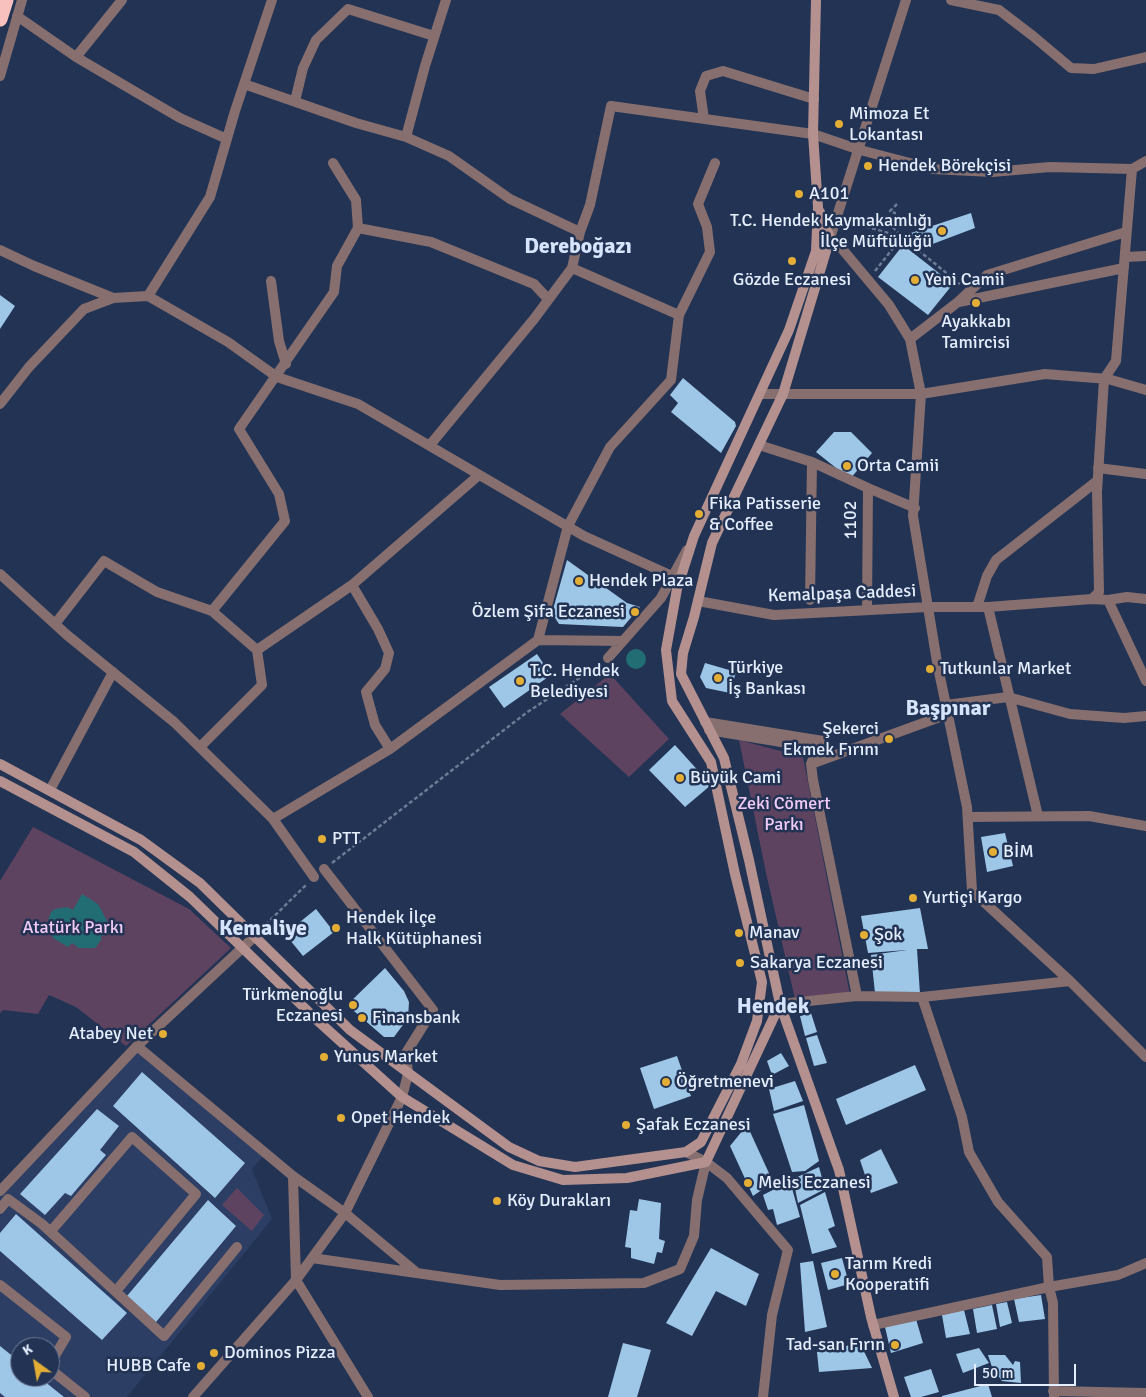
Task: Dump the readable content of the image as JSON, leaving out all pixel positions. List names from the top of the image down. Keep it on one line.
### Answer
{"streets":{"street":["1102","Kemalpaşa Caddesi"]},"crossings":[["1102","Kemalpaşa Caddesi"]],"districts":["Dereboğazı","Başpınar","Kemaliye","Hendek"],"parks":["Zeki Cömert Parkı","Atatürk Parkı"],"places":["Mimoza Et Lokantası","Hendek Börekçisi","A101","T.C. Hendek Kaymakamlığı İlçe Müftülüğü","Gözde Eczanesi","Yeni Camii","Ayakkabı Tamircisi","Orta Camii","Fika Patisserie & Coffee","Hendek Plaza","Özlem Şifa Eczanesi","Tutkunlar Market","Türkiye İş Bankası","T.C. Hendek Belediyesi","Şekerci Ekmek Fırını","Büyük Cami","PTT","BİM","Yurtiçi Kargo","Hendek İlçe Halk Kütüphanesi","Manav","Şok","Sakarya Eczanesi","Türkmenoğlu Eczanesi","Finansbank","Atabey Net","Yunus Market","Öğretmenevi","Opet Hendek","Şafak Eczanesi","Melis Eczanesi","Köy Durakları","Tarım Kredi Kooperatifi","Tad-san Fırın","Dominos Pizza","HUBB Cafe"],"scale_bar":"50 m","north":"top left"}
